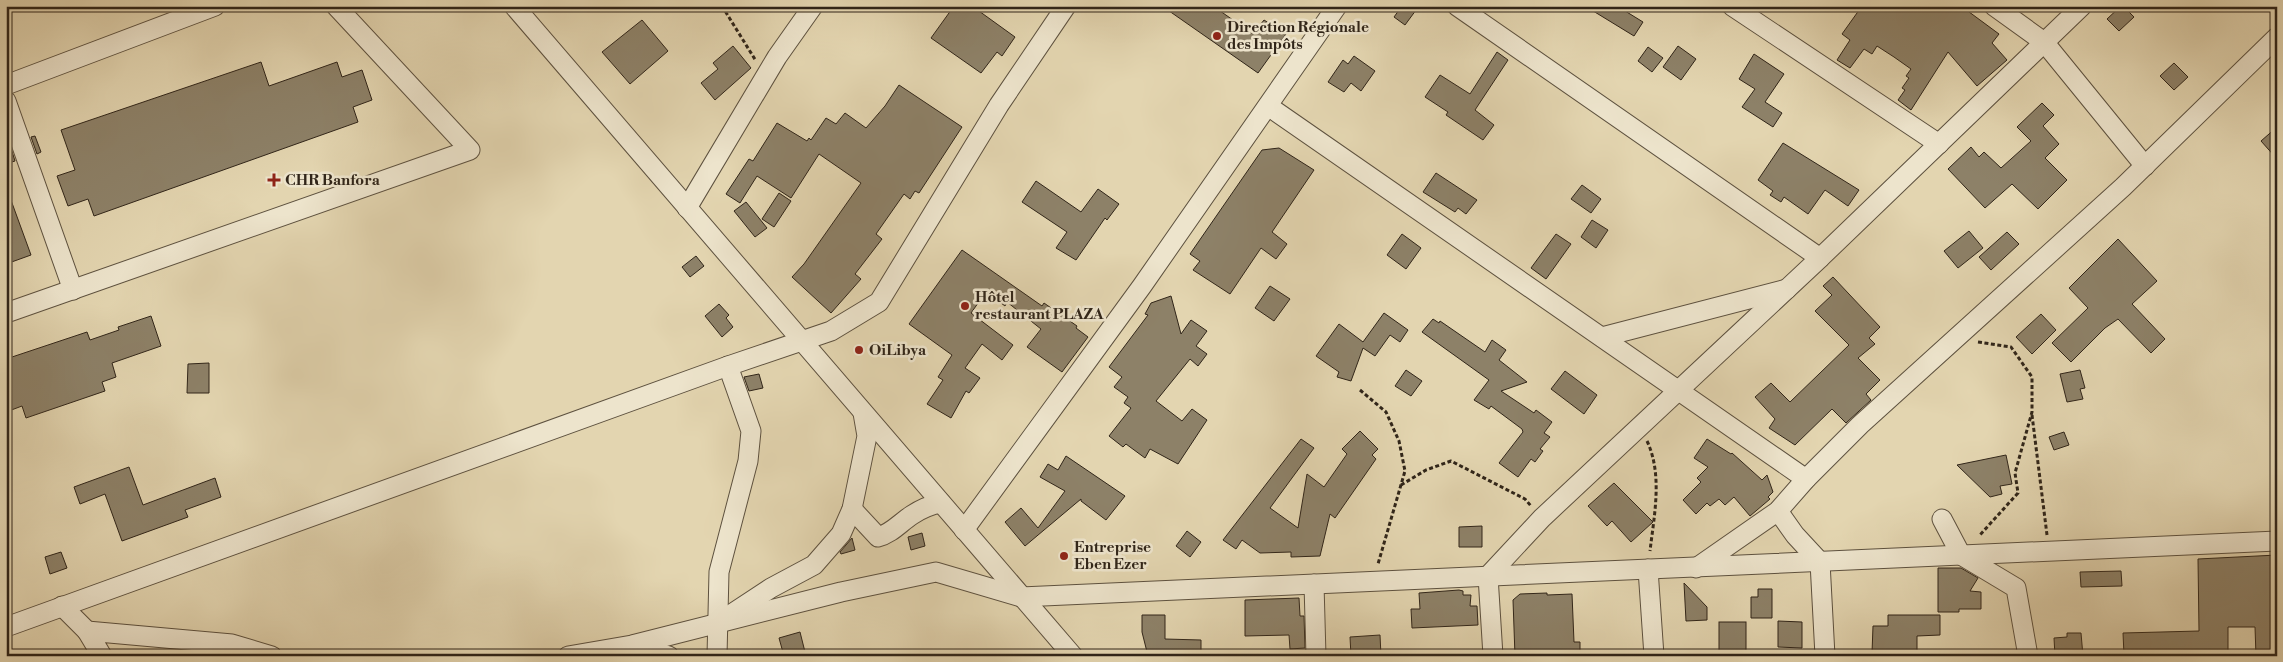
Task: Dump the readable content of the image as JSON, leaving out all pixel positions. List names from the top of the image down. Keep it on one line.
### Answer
{"places":{"other":["Direction Régionale des Impôts","Hôtel restaurant PLAZA","OiLibya","Entreprise Eben Ezer"],"health":["CHR Banfora"]}}
